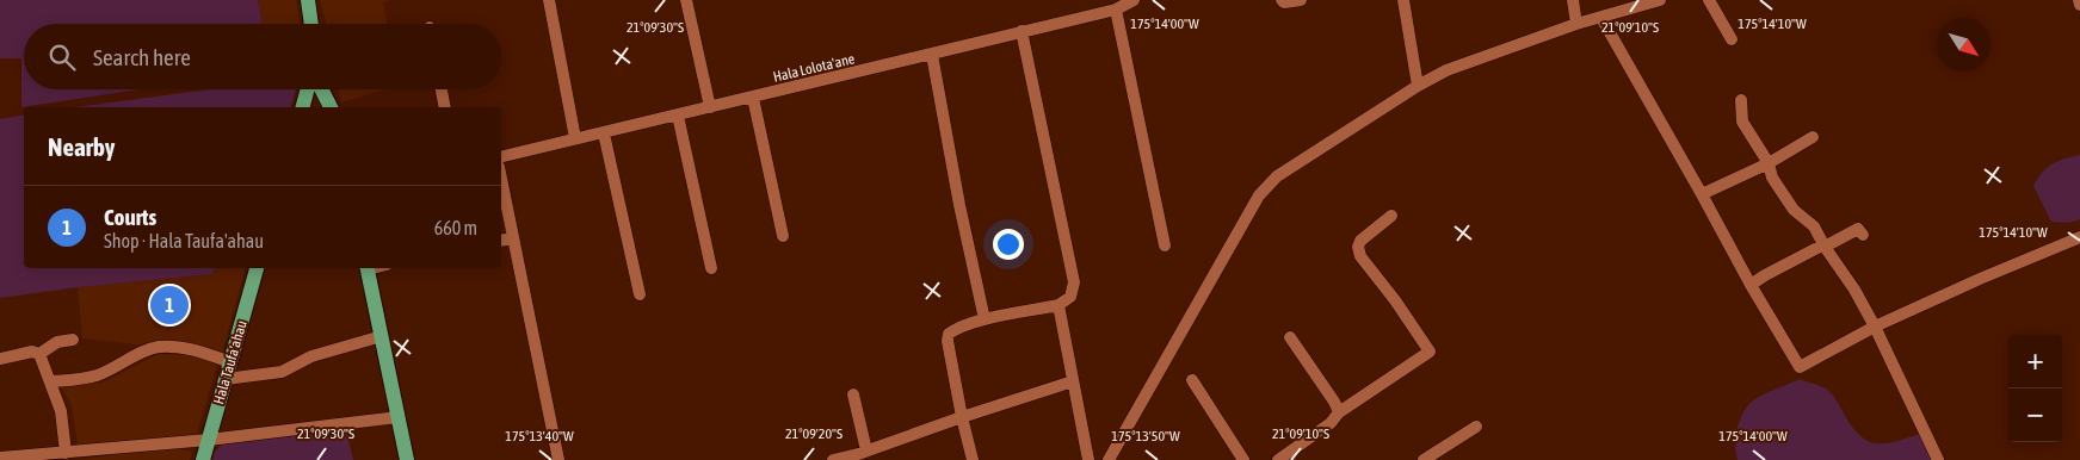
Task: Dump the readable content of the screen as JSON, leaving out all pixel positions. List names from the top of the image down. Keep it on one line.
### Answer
{"streets":{"main road":["Hala Taufa'ahau"],"street":["Hala Lolota'ane"]},"north":"bottom right","page":{"search":"Search here","heading":"Nearby","list":[{"mark":"1","name":"Courts","note":"Shop · Hala Taufa'ahau","value":"660 m"}],"pins":"1","map_buttons":["+","−"]},"coordinates":["175°14'00\"W","175°14'10\"W","21°09'30\"S","21°09'10\"S","21°09'20\"S","175°13'40\"W","175°13'50\"W"]}
